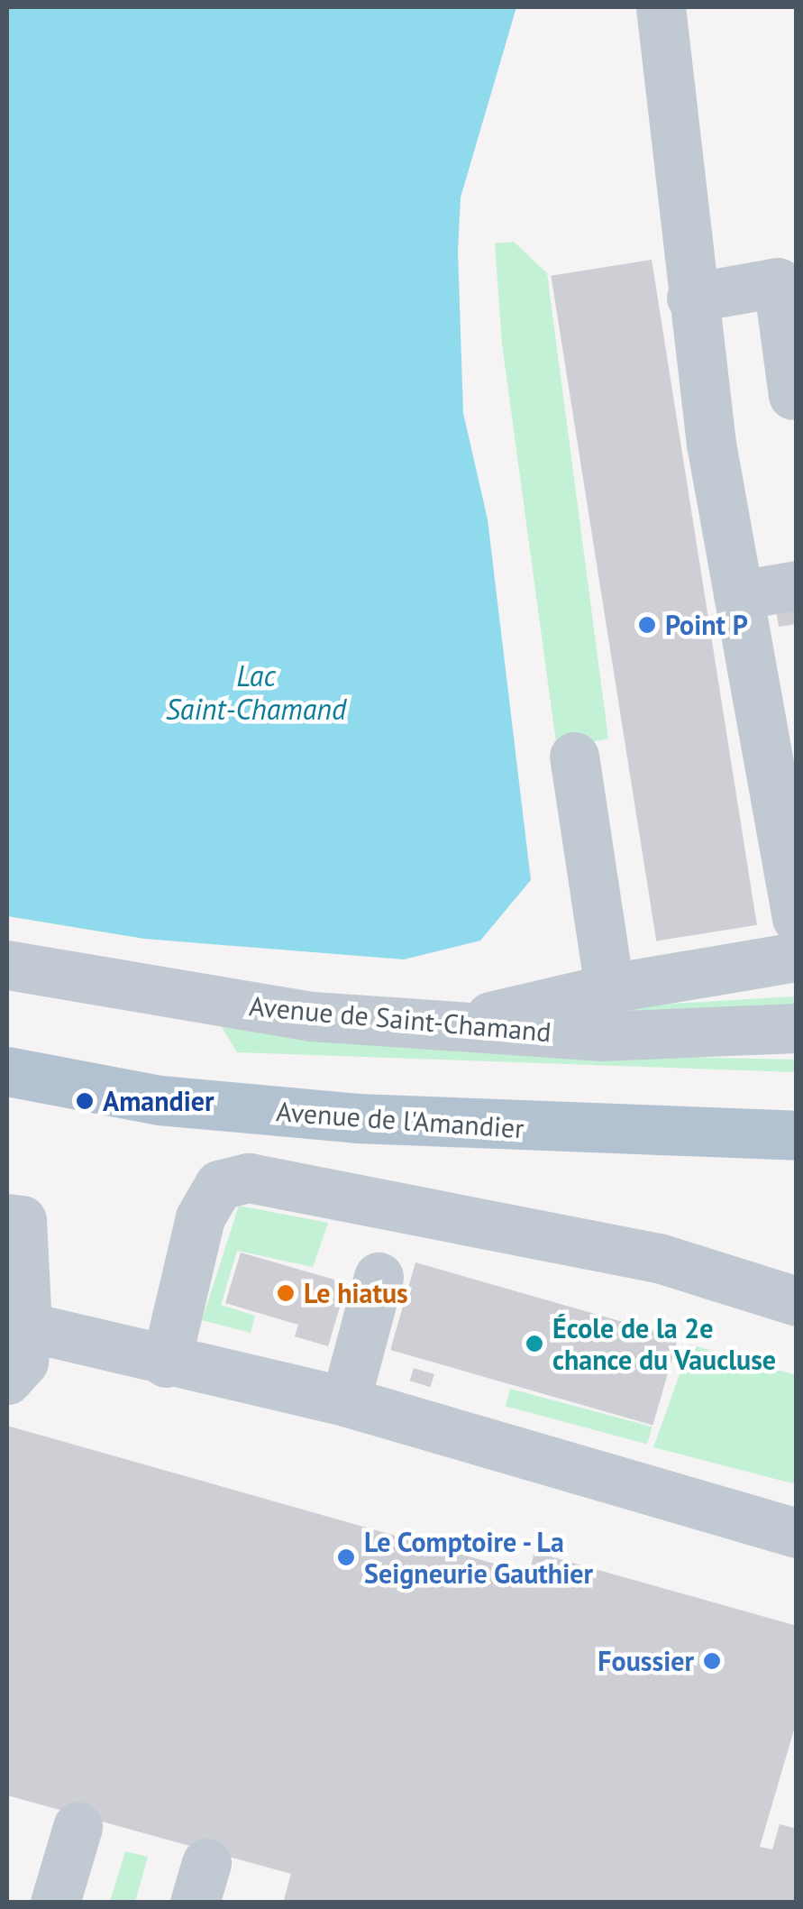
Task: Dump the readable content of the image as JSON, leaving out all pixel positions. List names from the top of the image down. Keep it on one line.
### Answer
{"streets":{"main road":["Avenue de l'Amandier"],"street":["Avenue de Saint-Chamand"]},"water":["Lac Saint-Chamand"],"places":["Point P","Amandier","Le hiatus","École de la 2e chance du Vaucluse","Le Comptoire - La Seigneurie Gauthier","Foussier"]}
